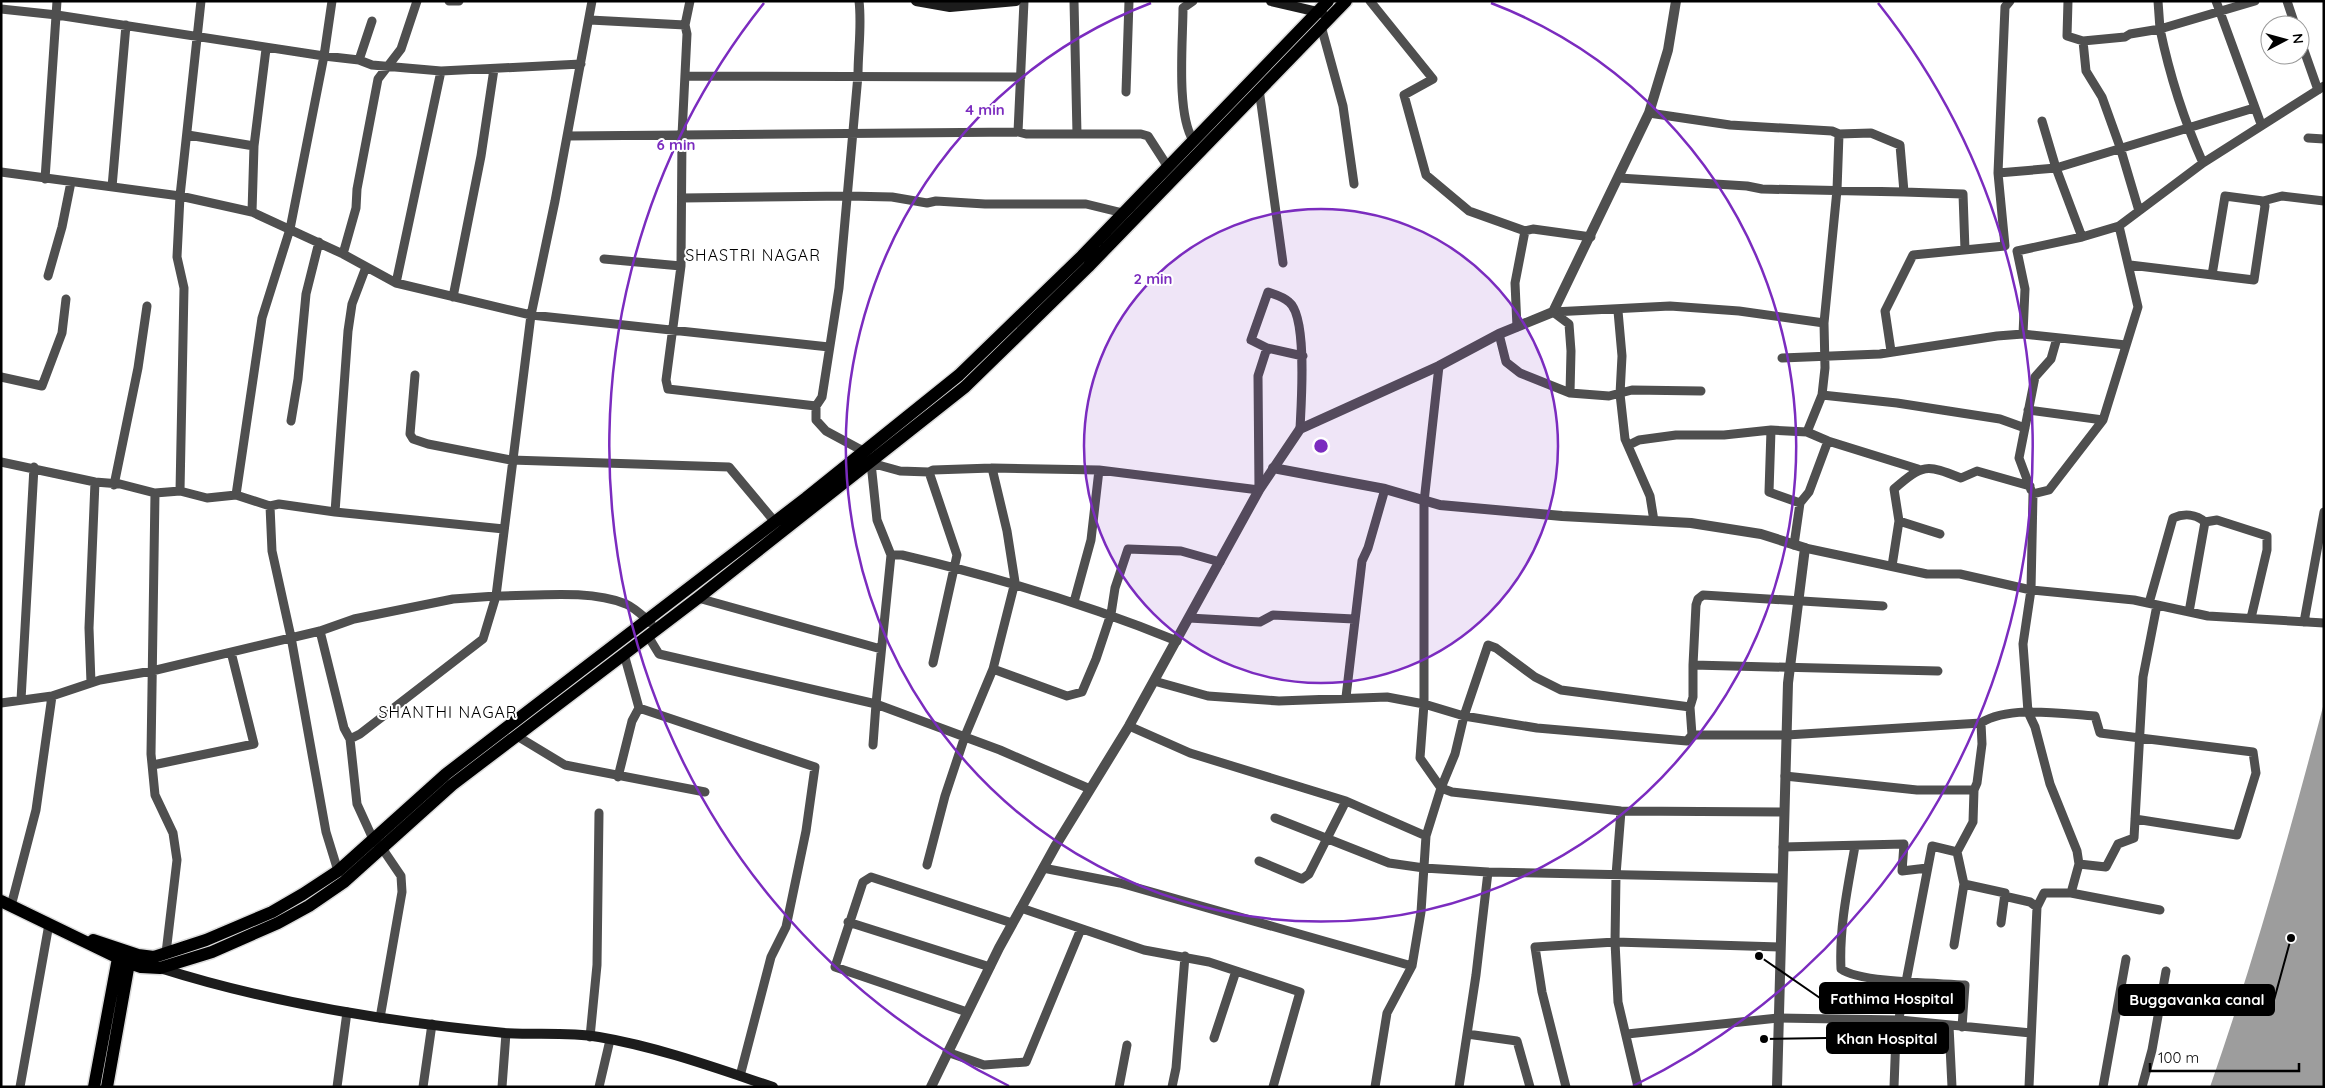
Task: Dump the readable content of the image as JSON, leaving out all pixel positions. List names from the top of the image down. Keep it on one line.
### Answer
{"districts":["SHASTRI NAGAR","SHANTHI NAGAR"],"places":["Buggavanka canal","Fathima Hospital","Khan Hospital"],"scale_bar":"100 m","north":"right","rings":["4 min","6 min","2 min"]}
